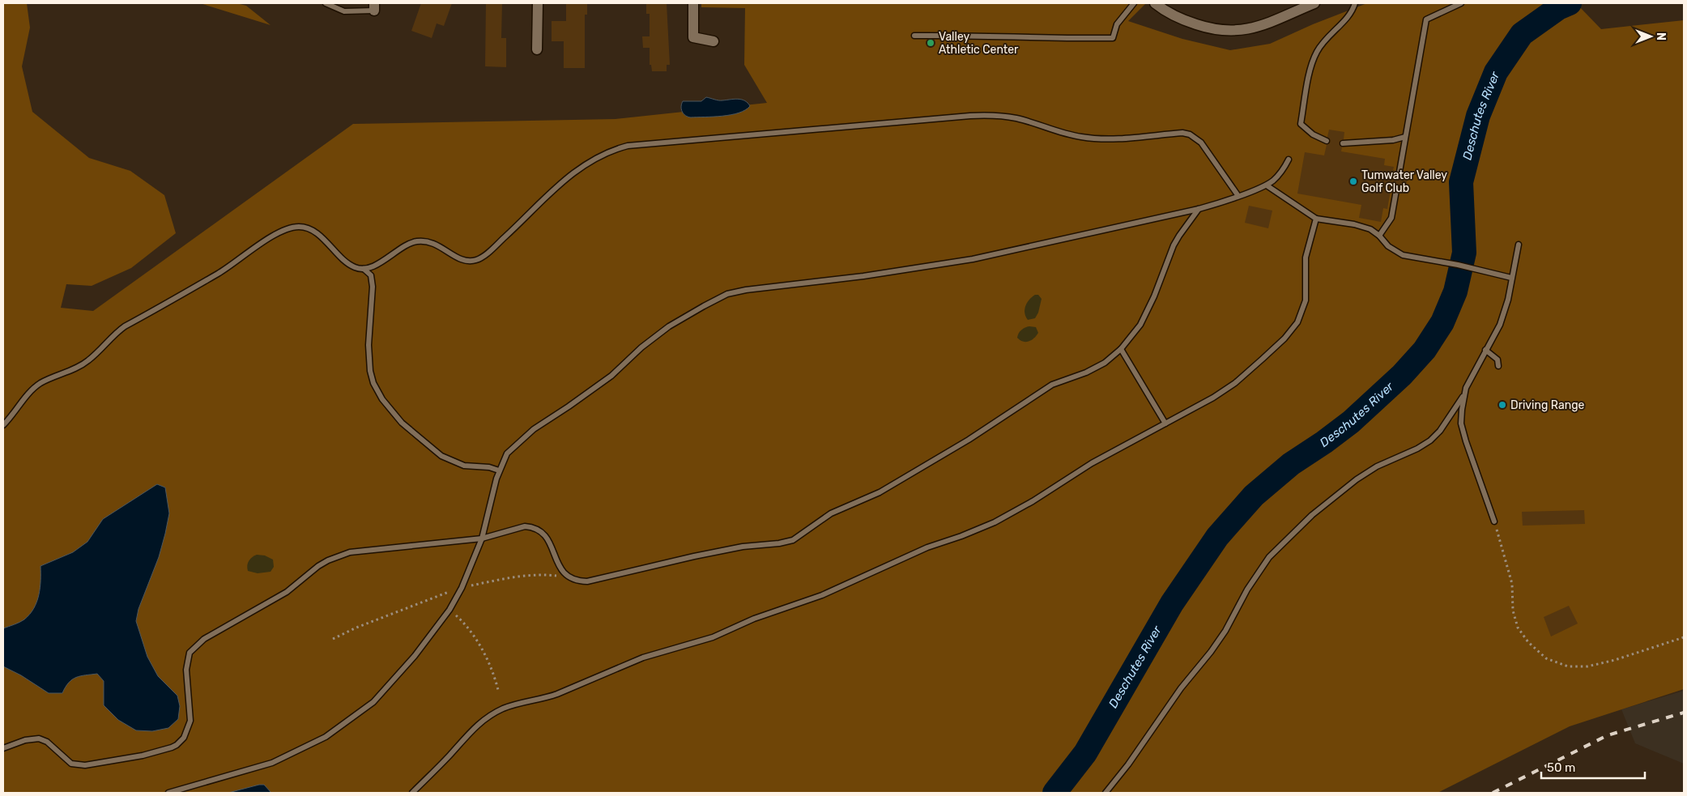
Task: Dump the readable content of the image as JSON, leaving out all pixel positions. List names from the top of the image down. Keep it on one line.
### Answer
{"water":["Deschutes River"],"places":["Valley Athletic Center","Tumwater Valley Golf Club","Driving Range"],"scale_bar":"50 m","north":"right"}
